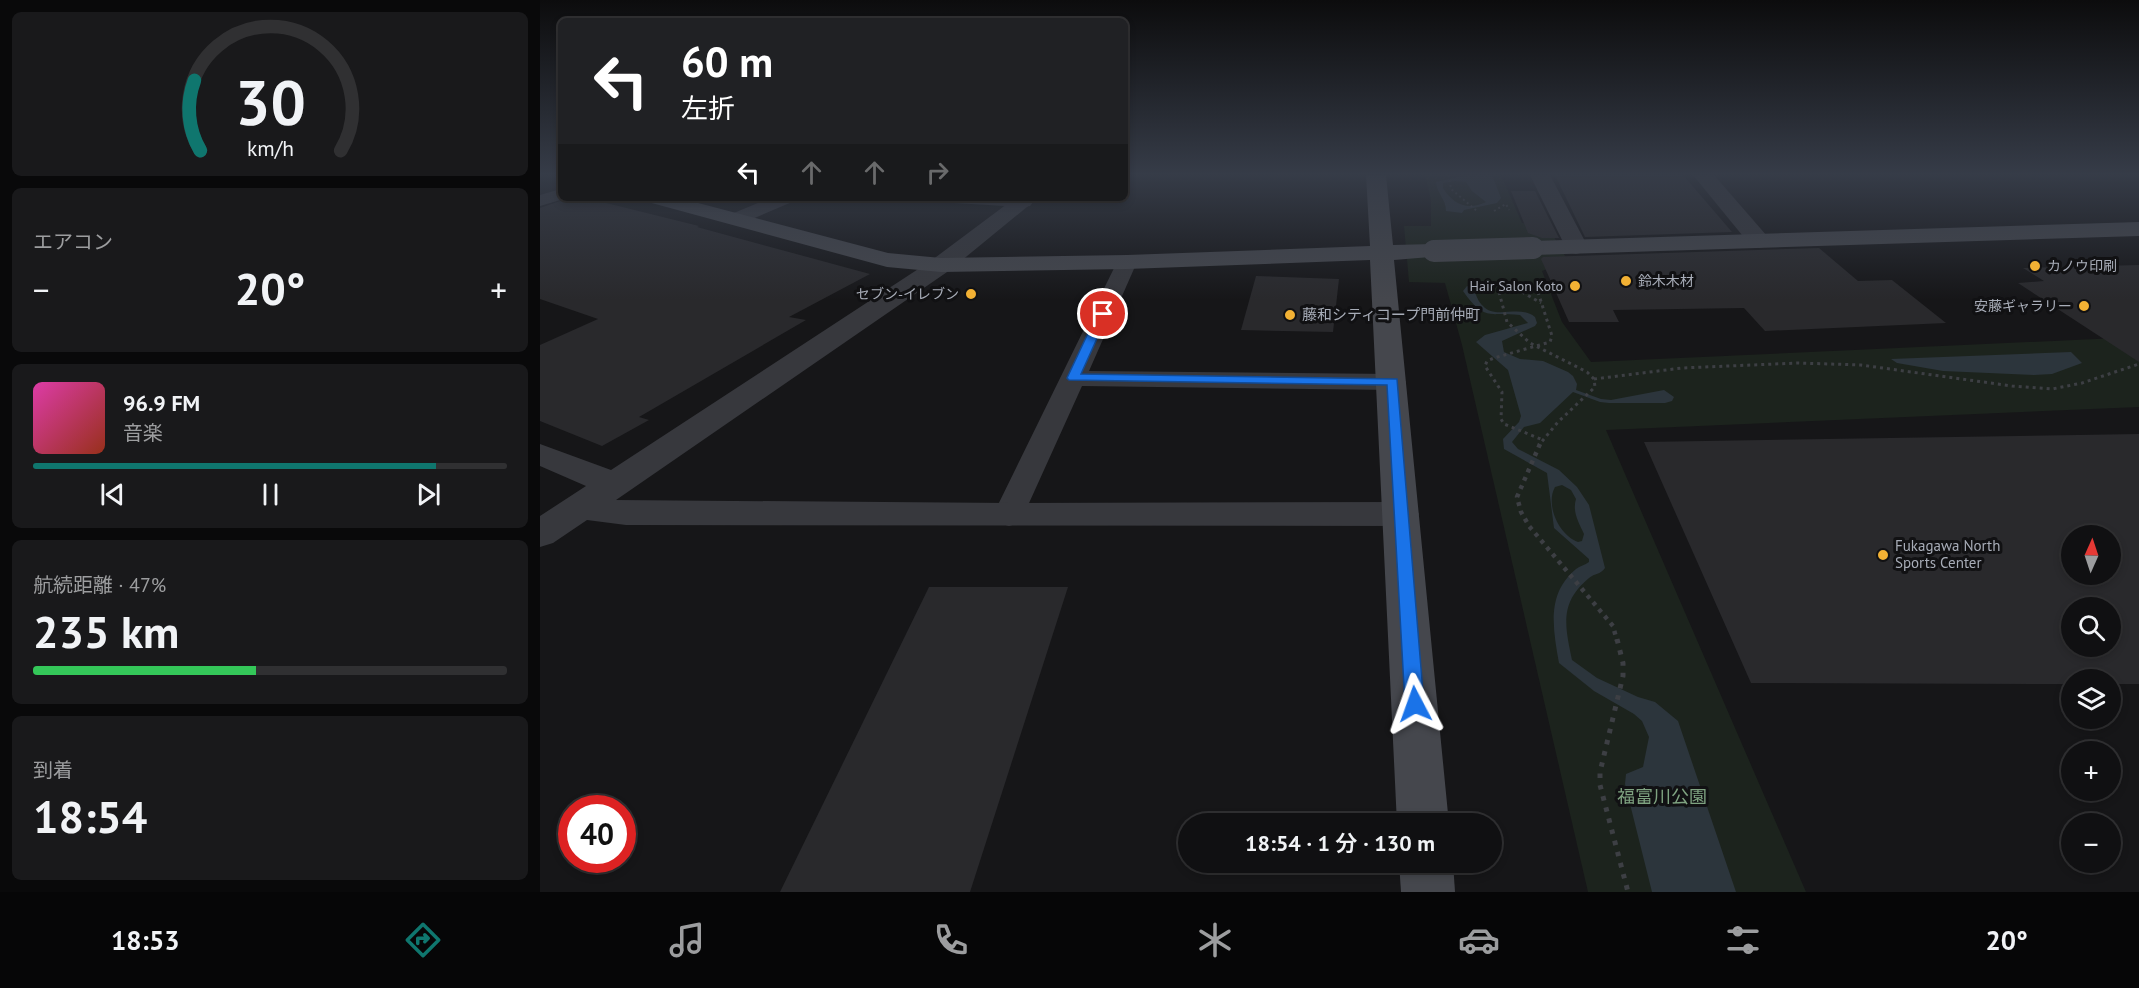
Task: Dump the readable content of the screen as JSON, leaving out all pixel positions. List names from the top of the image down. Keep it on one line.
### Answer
{"parks":["福富川公園"],"places":["カノウ印刷","鈴木木材","Hair Salon Koto","セブン-イレブン","安藤ギャラリー","藤和シティコープ門前仲町","Fukagawa North Sports Center"],"north":"top","page":{"turn":["60 m","左折"],"tile":["エアコン",["航続距離 · 47%","235 km"],["到着","18:54"]],"heat":["−","20°","+"],"song":["96.9 FM","音楽"],"map_buttons":["+","−"],"limit":"40","trip":"18:54 · 1 分 · 130 m","tabs":["18:53","20°"],"gauge":["30","km/h"]}}
